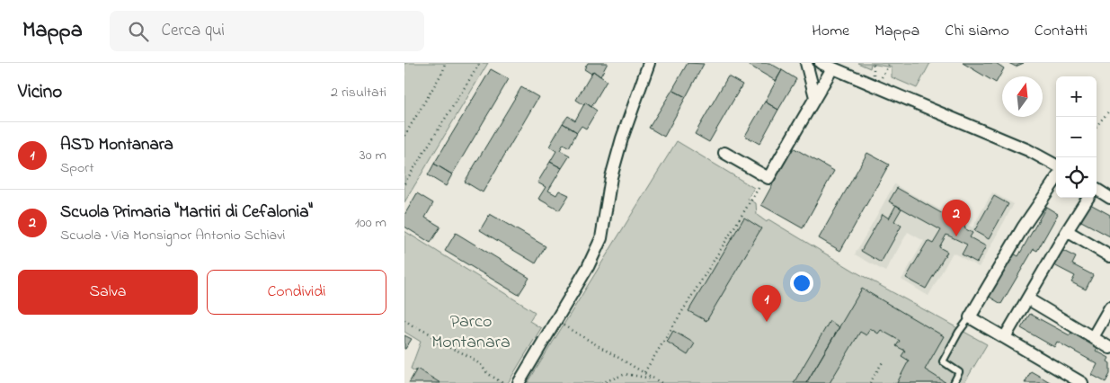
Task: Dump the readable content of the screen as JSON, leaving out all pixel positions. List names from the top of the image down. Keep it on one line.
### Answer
{"parks":["Parco Montanara"],"north":"top","page":{"header":"Mappa","search":"Cerca qui","nav":["Home","Mappa","Chi siamo","Contatti"],"heading":["Vicino","2 risultati"],"map_buttons":["+","−"],"list":[{"mark":"1","name":"ASD Montanara","note":"Sport","value":"30 m"},{"mark":"2","name":"Scuola Primaria \"Martiri di Cefalonia\"","note":"Scuola · Via Monsignor Antonio Schiavi","value":"100 m"}],"pins":["2","1"],"buttons":["Salva","Condividi"]}}
